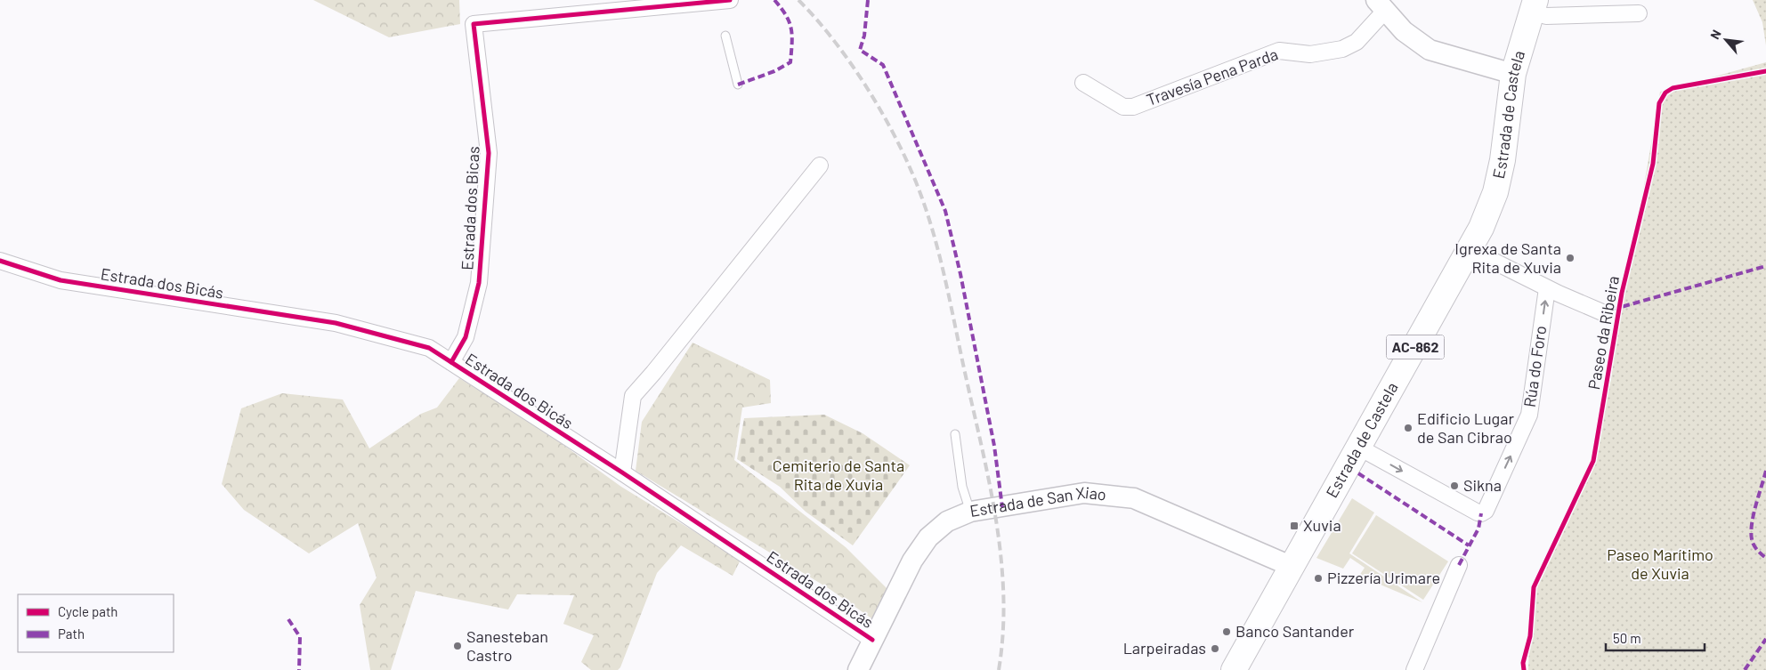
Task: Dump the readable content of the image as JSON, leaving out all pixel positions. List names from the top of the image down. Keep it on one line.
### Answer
{"streets":{"main road":["Estrada de Castela","AC-862"],"street":["Travesía Pena Parda","Estrada dos Bicas","Estrada dos Bicás","Paseo da Ribeira","Rúa do Foro","Estrada de San Xiao"]},"crossings":[["Estrada de Castela","Paseo da Ribeira"],["Estrada de Castela","Rúa do Foro"],["Estrada de Castela","Estrada de San Xiao"],["Estrada dos Bicas","Estrada dos Bicás"],["Estrada dos Bicás","Estrada de San Xiao"],["Paseo da Ribeira","Rúa do Foro"]],"parks":["Cemiterio de Santa Rita de Xuvia","Paseo Marítimo de Xuvia"],"places":{"other":["Igrexa de Santa Rita de Xuvia","Edificio Lugar de San Cibrao","Sikna","Pizzería Urimare","Banco Santander","Sanesteban Castro","Larpeiradas"],"transit":["Xuvia"]},"legend":["Cycle path","Path"],"scale_bar":"50 m","north":"top left"}
